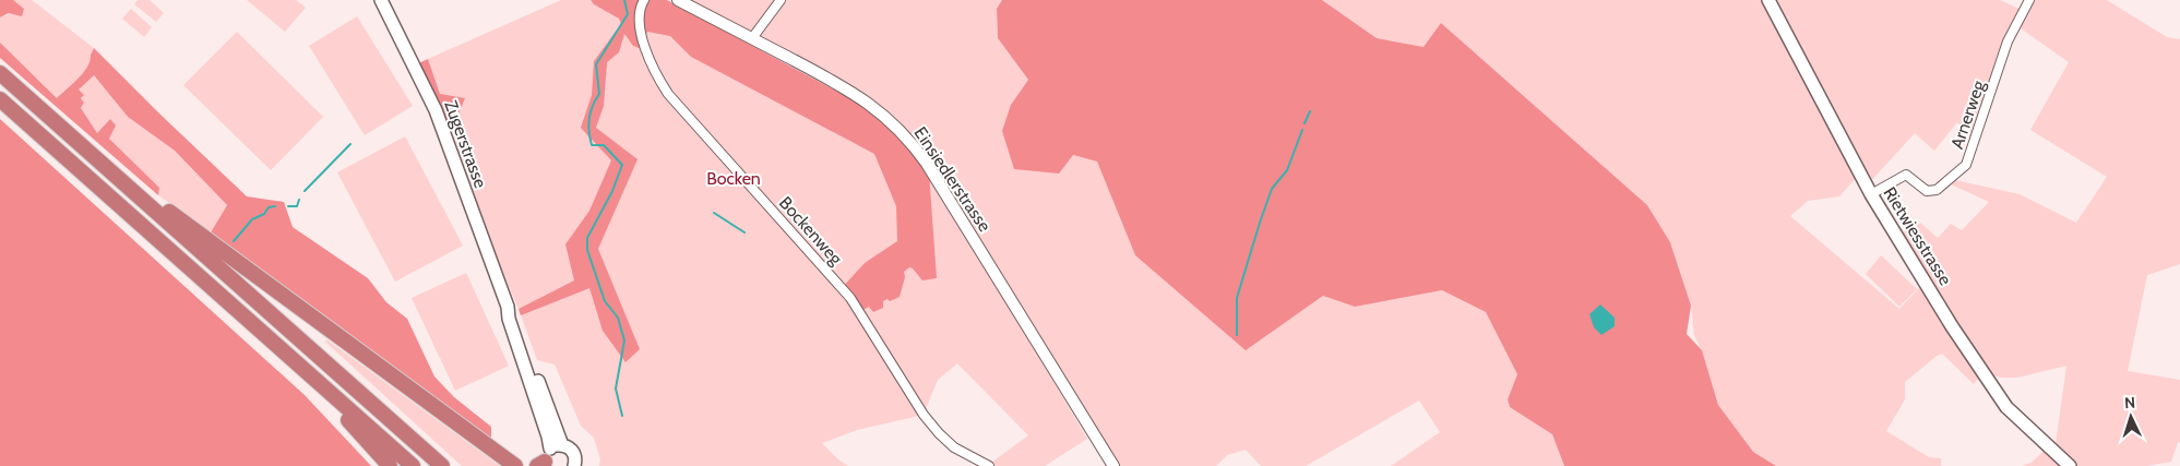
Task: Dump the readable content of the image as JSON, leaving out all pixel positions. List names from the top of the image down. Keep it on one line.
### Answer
{"streets":{"main road":["Zugerstrasse","Rietwiesstrasse"],"street":["Arnerweg","Einsiedlerstrasse","Bockenweg"]},"crossings":[["Arnerweg","Rietwiesstrasse"]],"parks":["Bocken"],"north":"top"}
